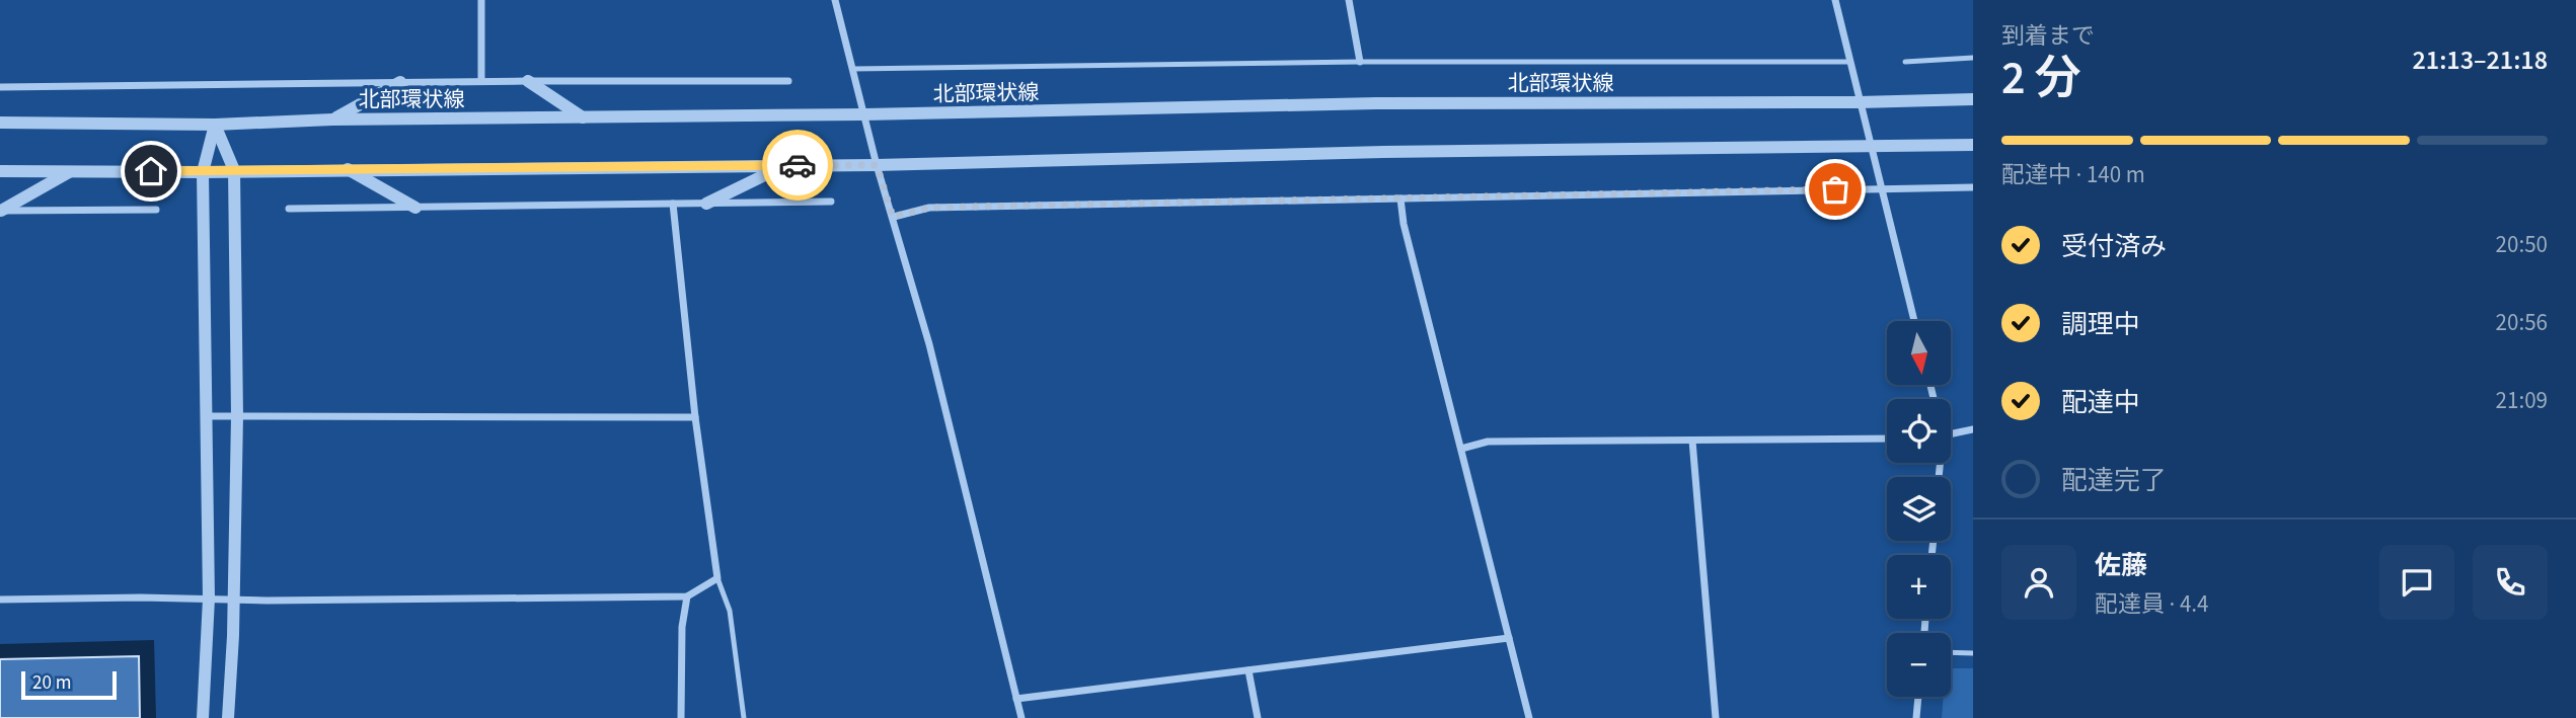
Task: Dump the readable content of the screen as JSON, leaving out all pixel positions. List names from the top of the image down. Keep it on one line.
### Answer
{"streets":{"street":["北部環状線"]},"scale_bar":"20 m","north":"bottom","page":{"heading":["2 分","到着まで","21:13–21:18"],"panel":["佐藤","配達員 · 4.4"],"bar":"配達中 · 140 m","list":[["受付済み","20:50"],["調理中","20:56"],["配達中","21:09"],"配達完了"],"map_buttons":["+","−"],"scale":"20 m"}}
